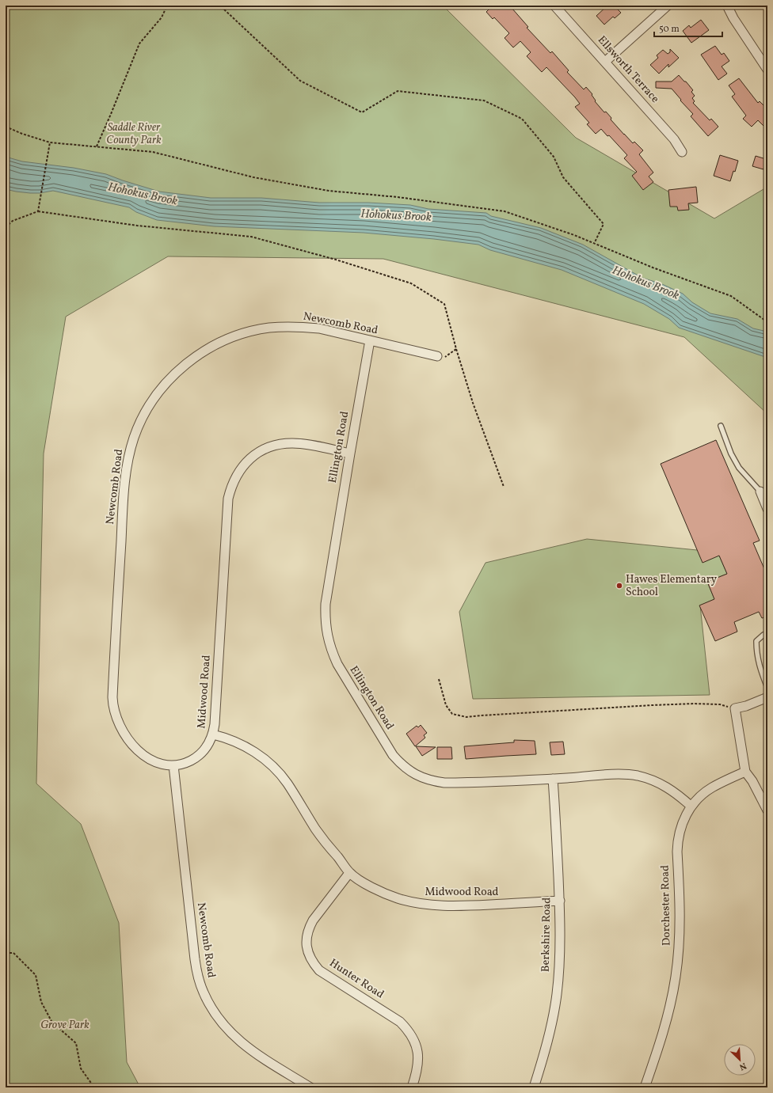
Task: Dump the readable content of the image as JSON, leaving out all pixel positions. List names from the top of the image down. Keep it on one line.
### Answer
{"streets":{"street":["Ellsworth Terrace","Newcomb Road","Ellington Road","Midwood Road","Dorchester Road","Berkshire Road","Hunter Road"]},"crossings":[["Newcomb Road","Ellington Road"],["Newcomb Road","Midwood Road"],["Ellington Road","Midwood Road"],["Ellington Road","Dorchester Road"],["Ellington Road","Berkshire Road"],["Midwood Road","Berkshire Road"],["Midwood Road","Hunter Road"]],"water":["Hohokus Brook"],"parks":["Saddle River County Park","Grove Park"],"places":["Hawes Elementary School"],"scale_bar":"50 m","north":"bottom right"}
